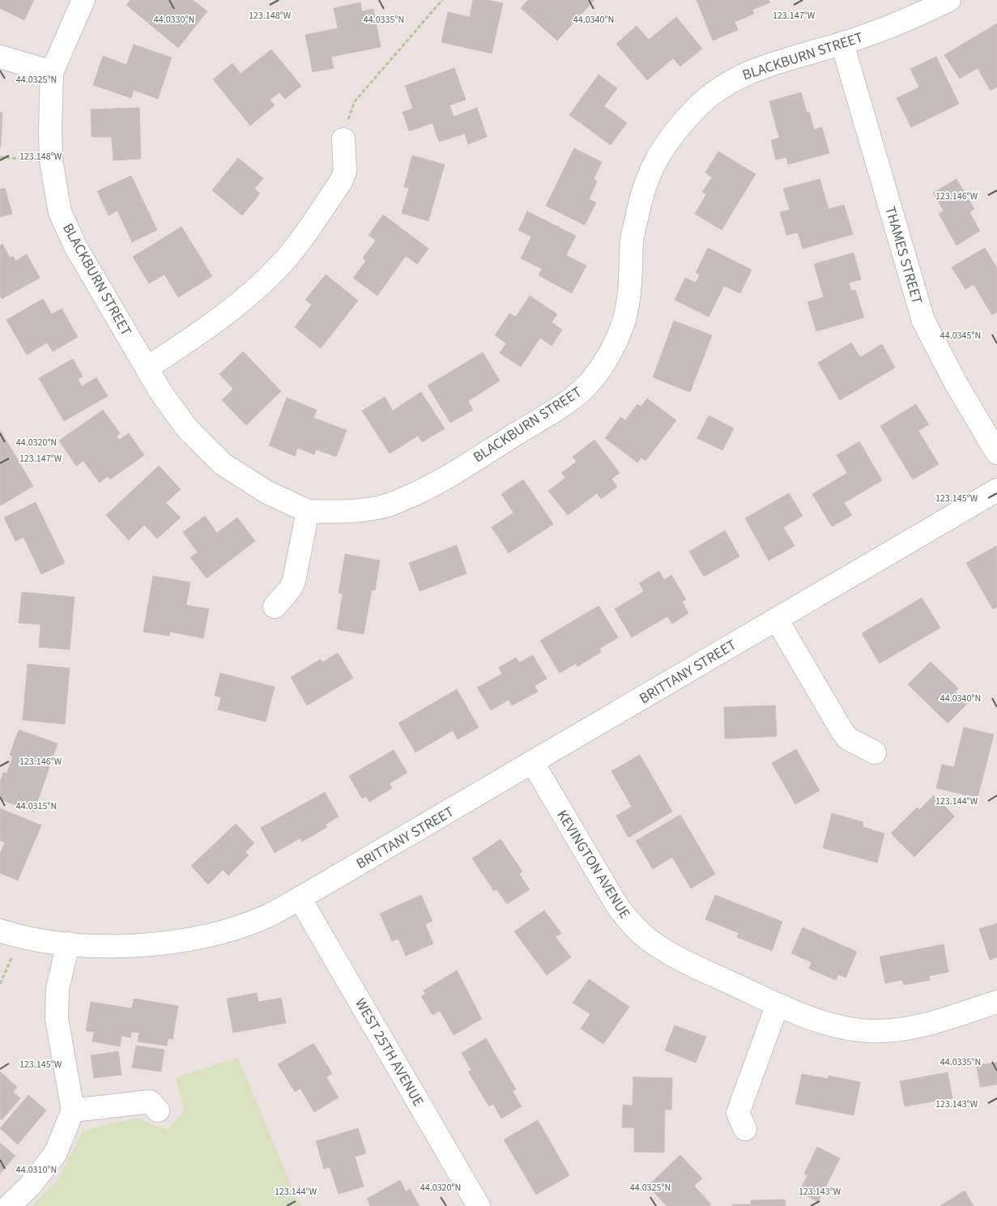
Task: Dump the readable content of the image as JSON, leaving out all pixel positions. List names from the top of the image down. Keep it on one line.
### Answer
{"streets":{"street":["BLACKBURN STREET","THAMES STREET","BRITTANY STREET","KEVINGTON AVENUE","WEST 25TH AVENUE"]},"crossings":[["BLACKBURN STREET","THAMES STREET"],["BRITTANY STREET","KEVINGTON AVENUE"],["BRITTANY STREET","WEST 25TH AVENUE"]],"coordinates":["123.148°W","123.147°W","44.0330°N","44.0335°N","44.0340°N","44.0325°N","123.146°W","44.0345°N","44.0320°N","123.145°W","123.144°W","44.0315°N","123.143°W","44.0310°N"]}
